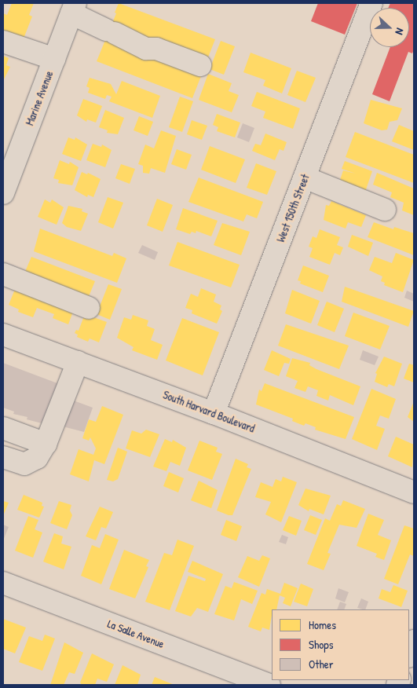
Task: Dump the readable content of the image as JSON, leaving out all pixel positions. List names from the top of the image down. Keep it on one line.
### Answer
{"streets":{"street":["Marine Avenue","West 150th Street","South Harvard Boulevard","La Salle Avenue"]},"crossings":[["West 150th Street","South Harvard Boulevard"]],"legend":["Homes","Shops","Other"],"north":"right"}
